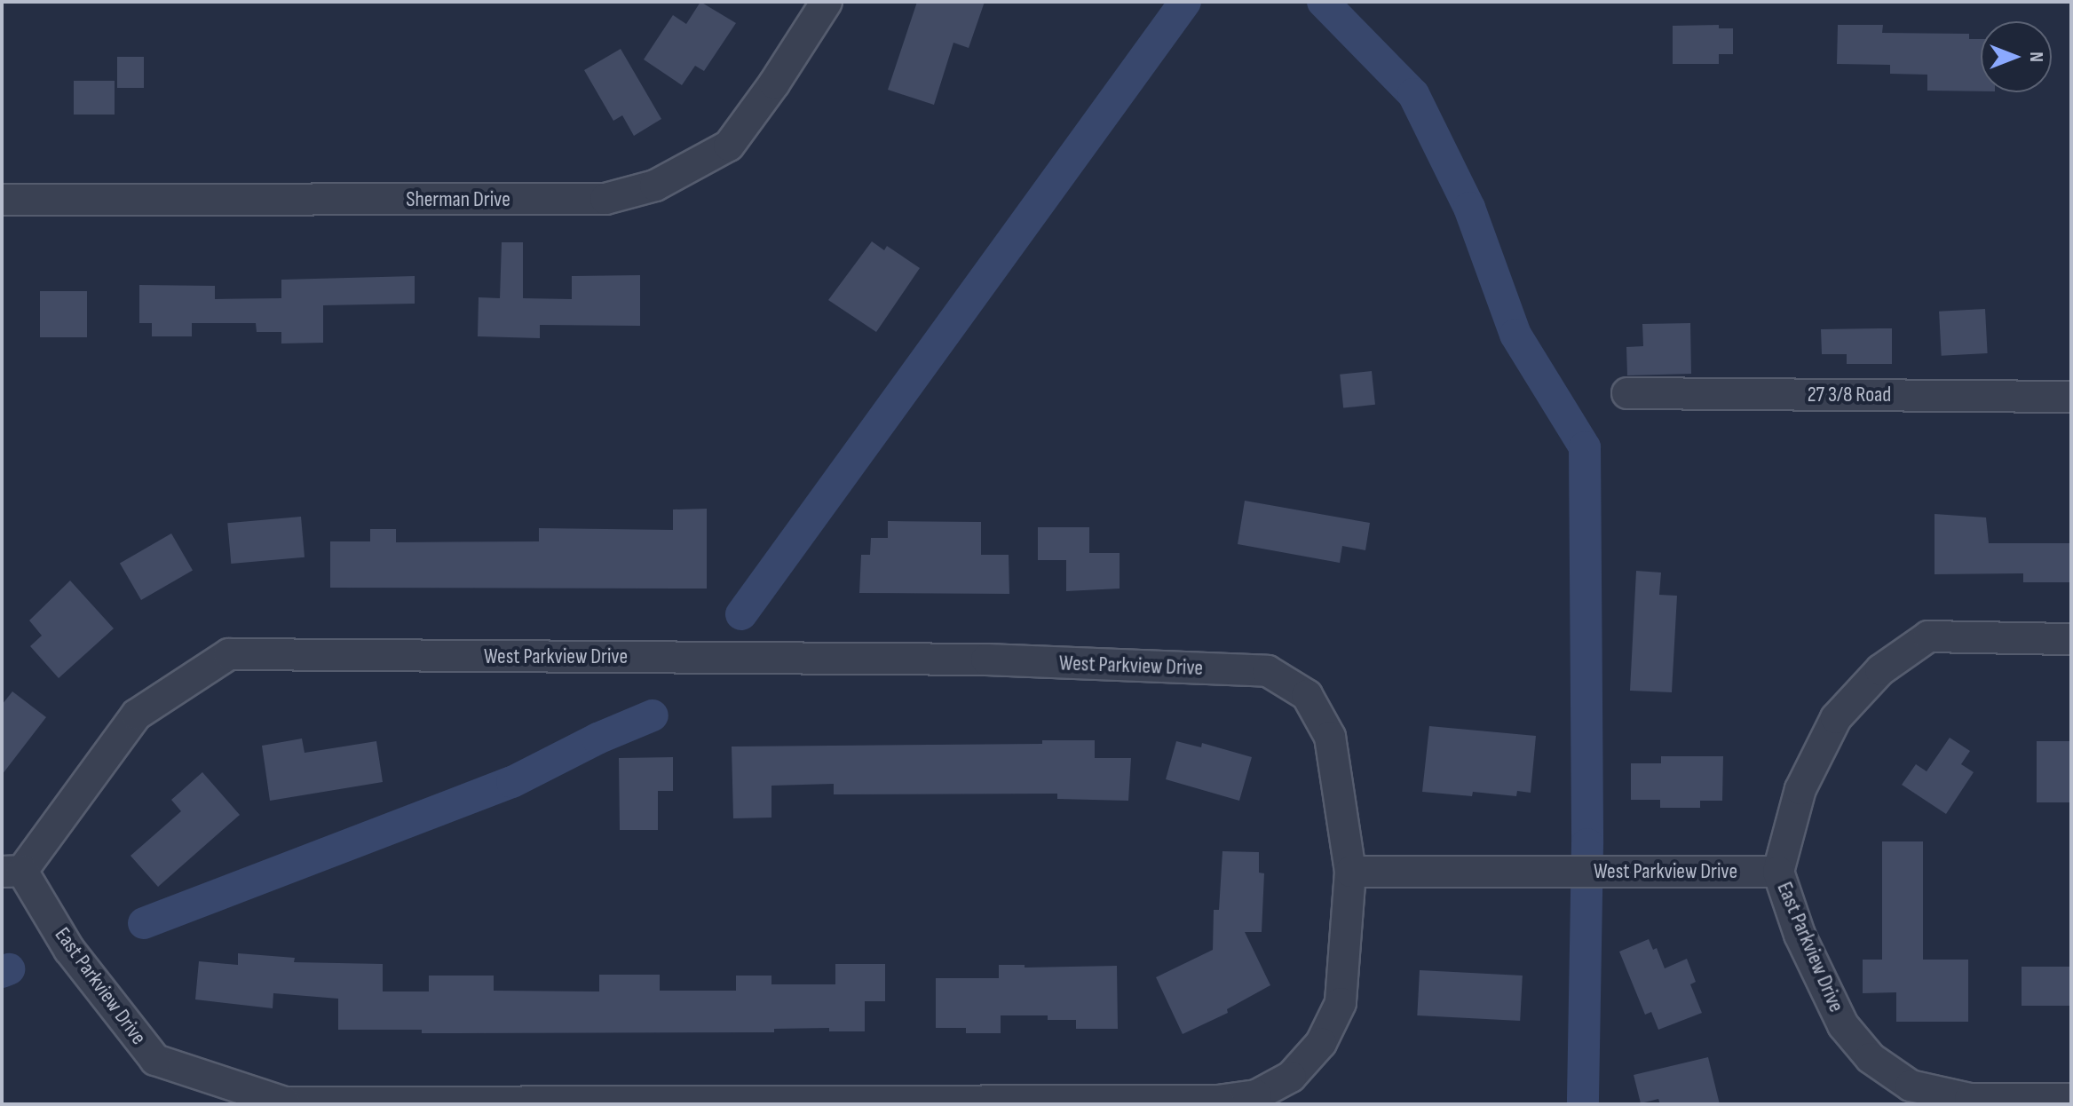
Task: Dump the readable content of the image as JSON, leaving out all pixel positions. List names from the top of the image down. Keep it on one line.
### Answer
{"streets":{"street":["Sherman Drive","27 3/8 Road","West Parkview Drive","East Parkview Drive"]},"crossings":[["West Parkview Drive","East Parkview Drive"]],"north":"right"}
